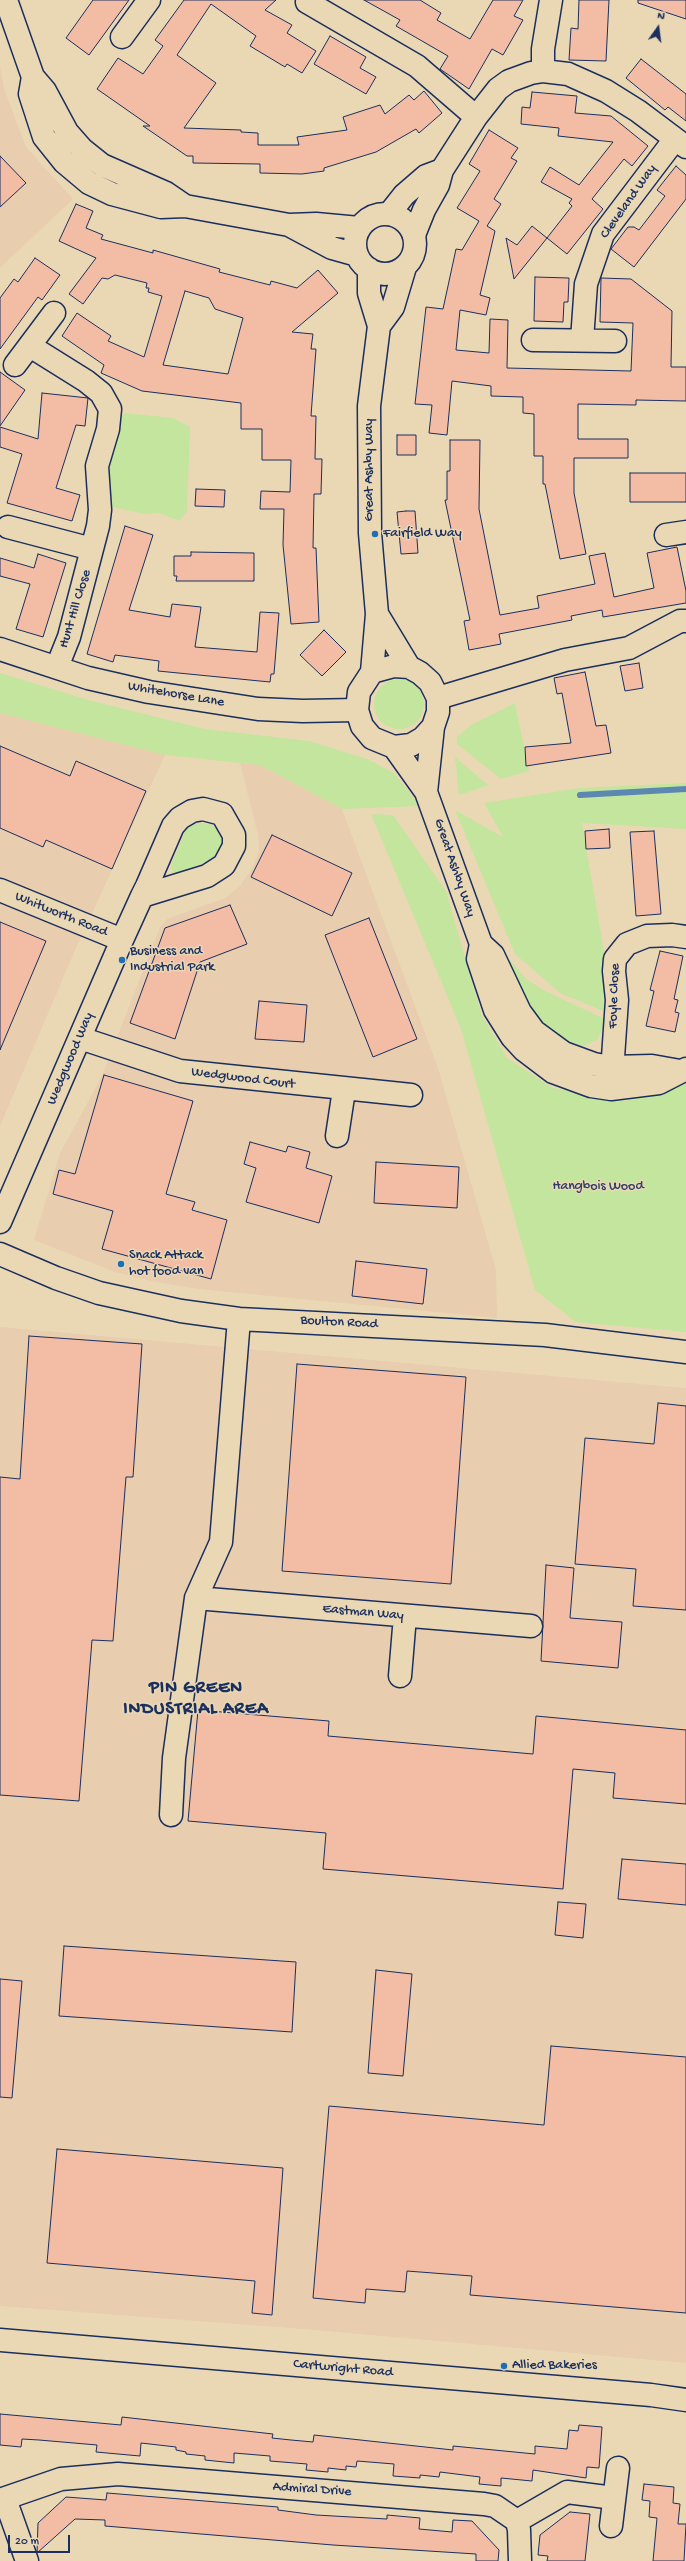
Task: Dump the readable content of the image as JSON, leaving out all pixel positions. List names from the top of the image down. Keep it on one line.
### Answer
{"streets":{"street":["Cleveland Way","Great Ashby Way","Hunt Hill Close","Whitehorse Lane","Whitworth Road","Foyle Close","Wedgwood Way","Wedgwood Court","Boulton Road","Eastman Way","Cartwright Road","Admiral Drive"]},"crossings":[["Cleveland Way","Great Ashby Way"],["Great Ashby Way","Whitehorse Lane"],["Great Ashby Way","Foyle Close"],["Hunt Hill Close","Whitehorse Lane"],["Whitworth Road","Wedgwood Way"],["Wedgwood Way","Wedgwood Court"]],"districts":["PIN GREEN INDUSTRIAL AREA"],"parks":["Hangbois Wood"],"places":["Fairfield Way","Business and Industrial Park","Snack Attack hot food van","Allied Bakeries"],"scale_bar":"20 m","north":"top"}
